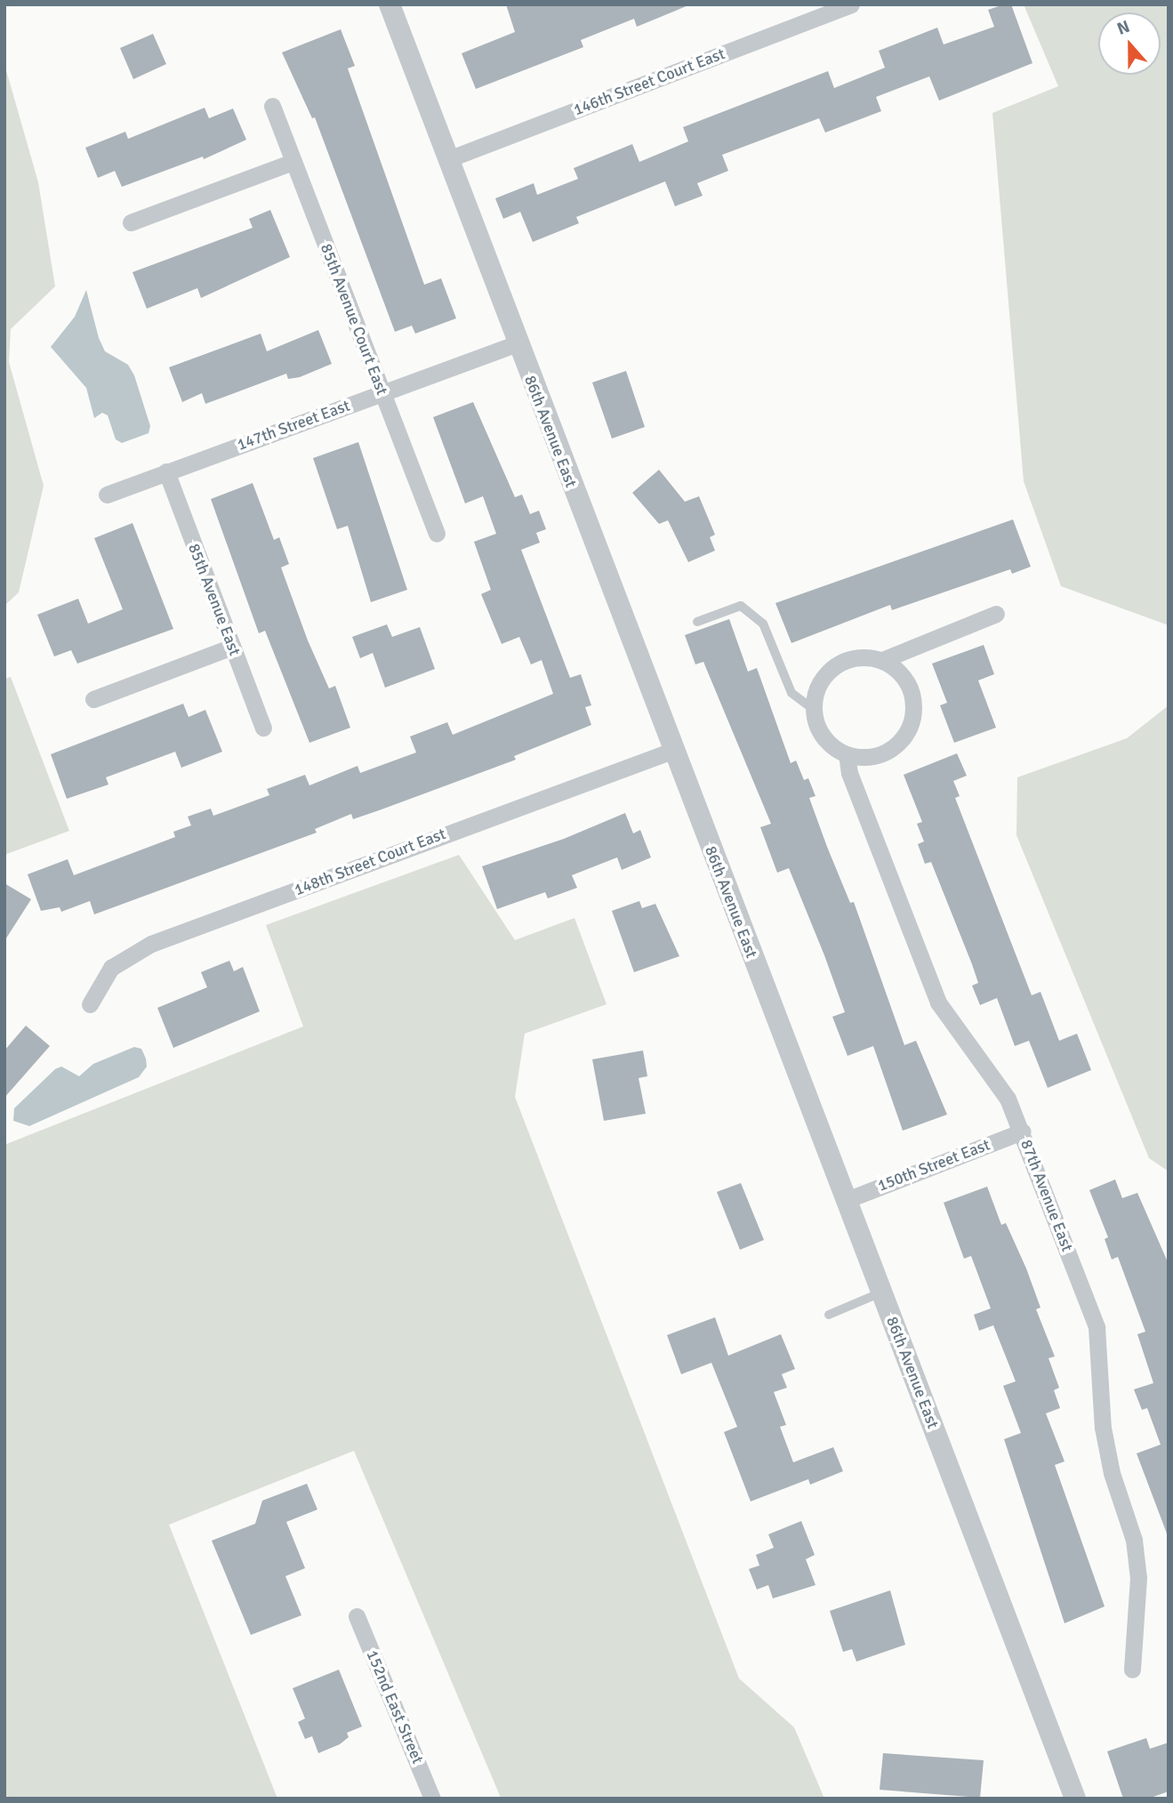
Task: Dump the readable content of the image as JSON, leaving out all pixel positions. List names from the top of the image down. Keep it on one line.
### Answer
{"streets":{"street":["146th Street Court East","85th Avenue Court East","147th Street East","86th Avenue East","85th Avenue East","148th Street Court East","150th Street East","87th Avenue East","152nd East Street"]},"crossings":[["146th Street Court East","86th Avenue East"],["85th Avenue Court East","147th Street East"],["147th Street East","86th Avenue East"],["147th Street East","85th Avenue East"],["86th Avenue East","148th Street Court East"],["86th Avenue East","150th Street East"],["150th Street East","87th Avenue East"]],"north":"top"}
